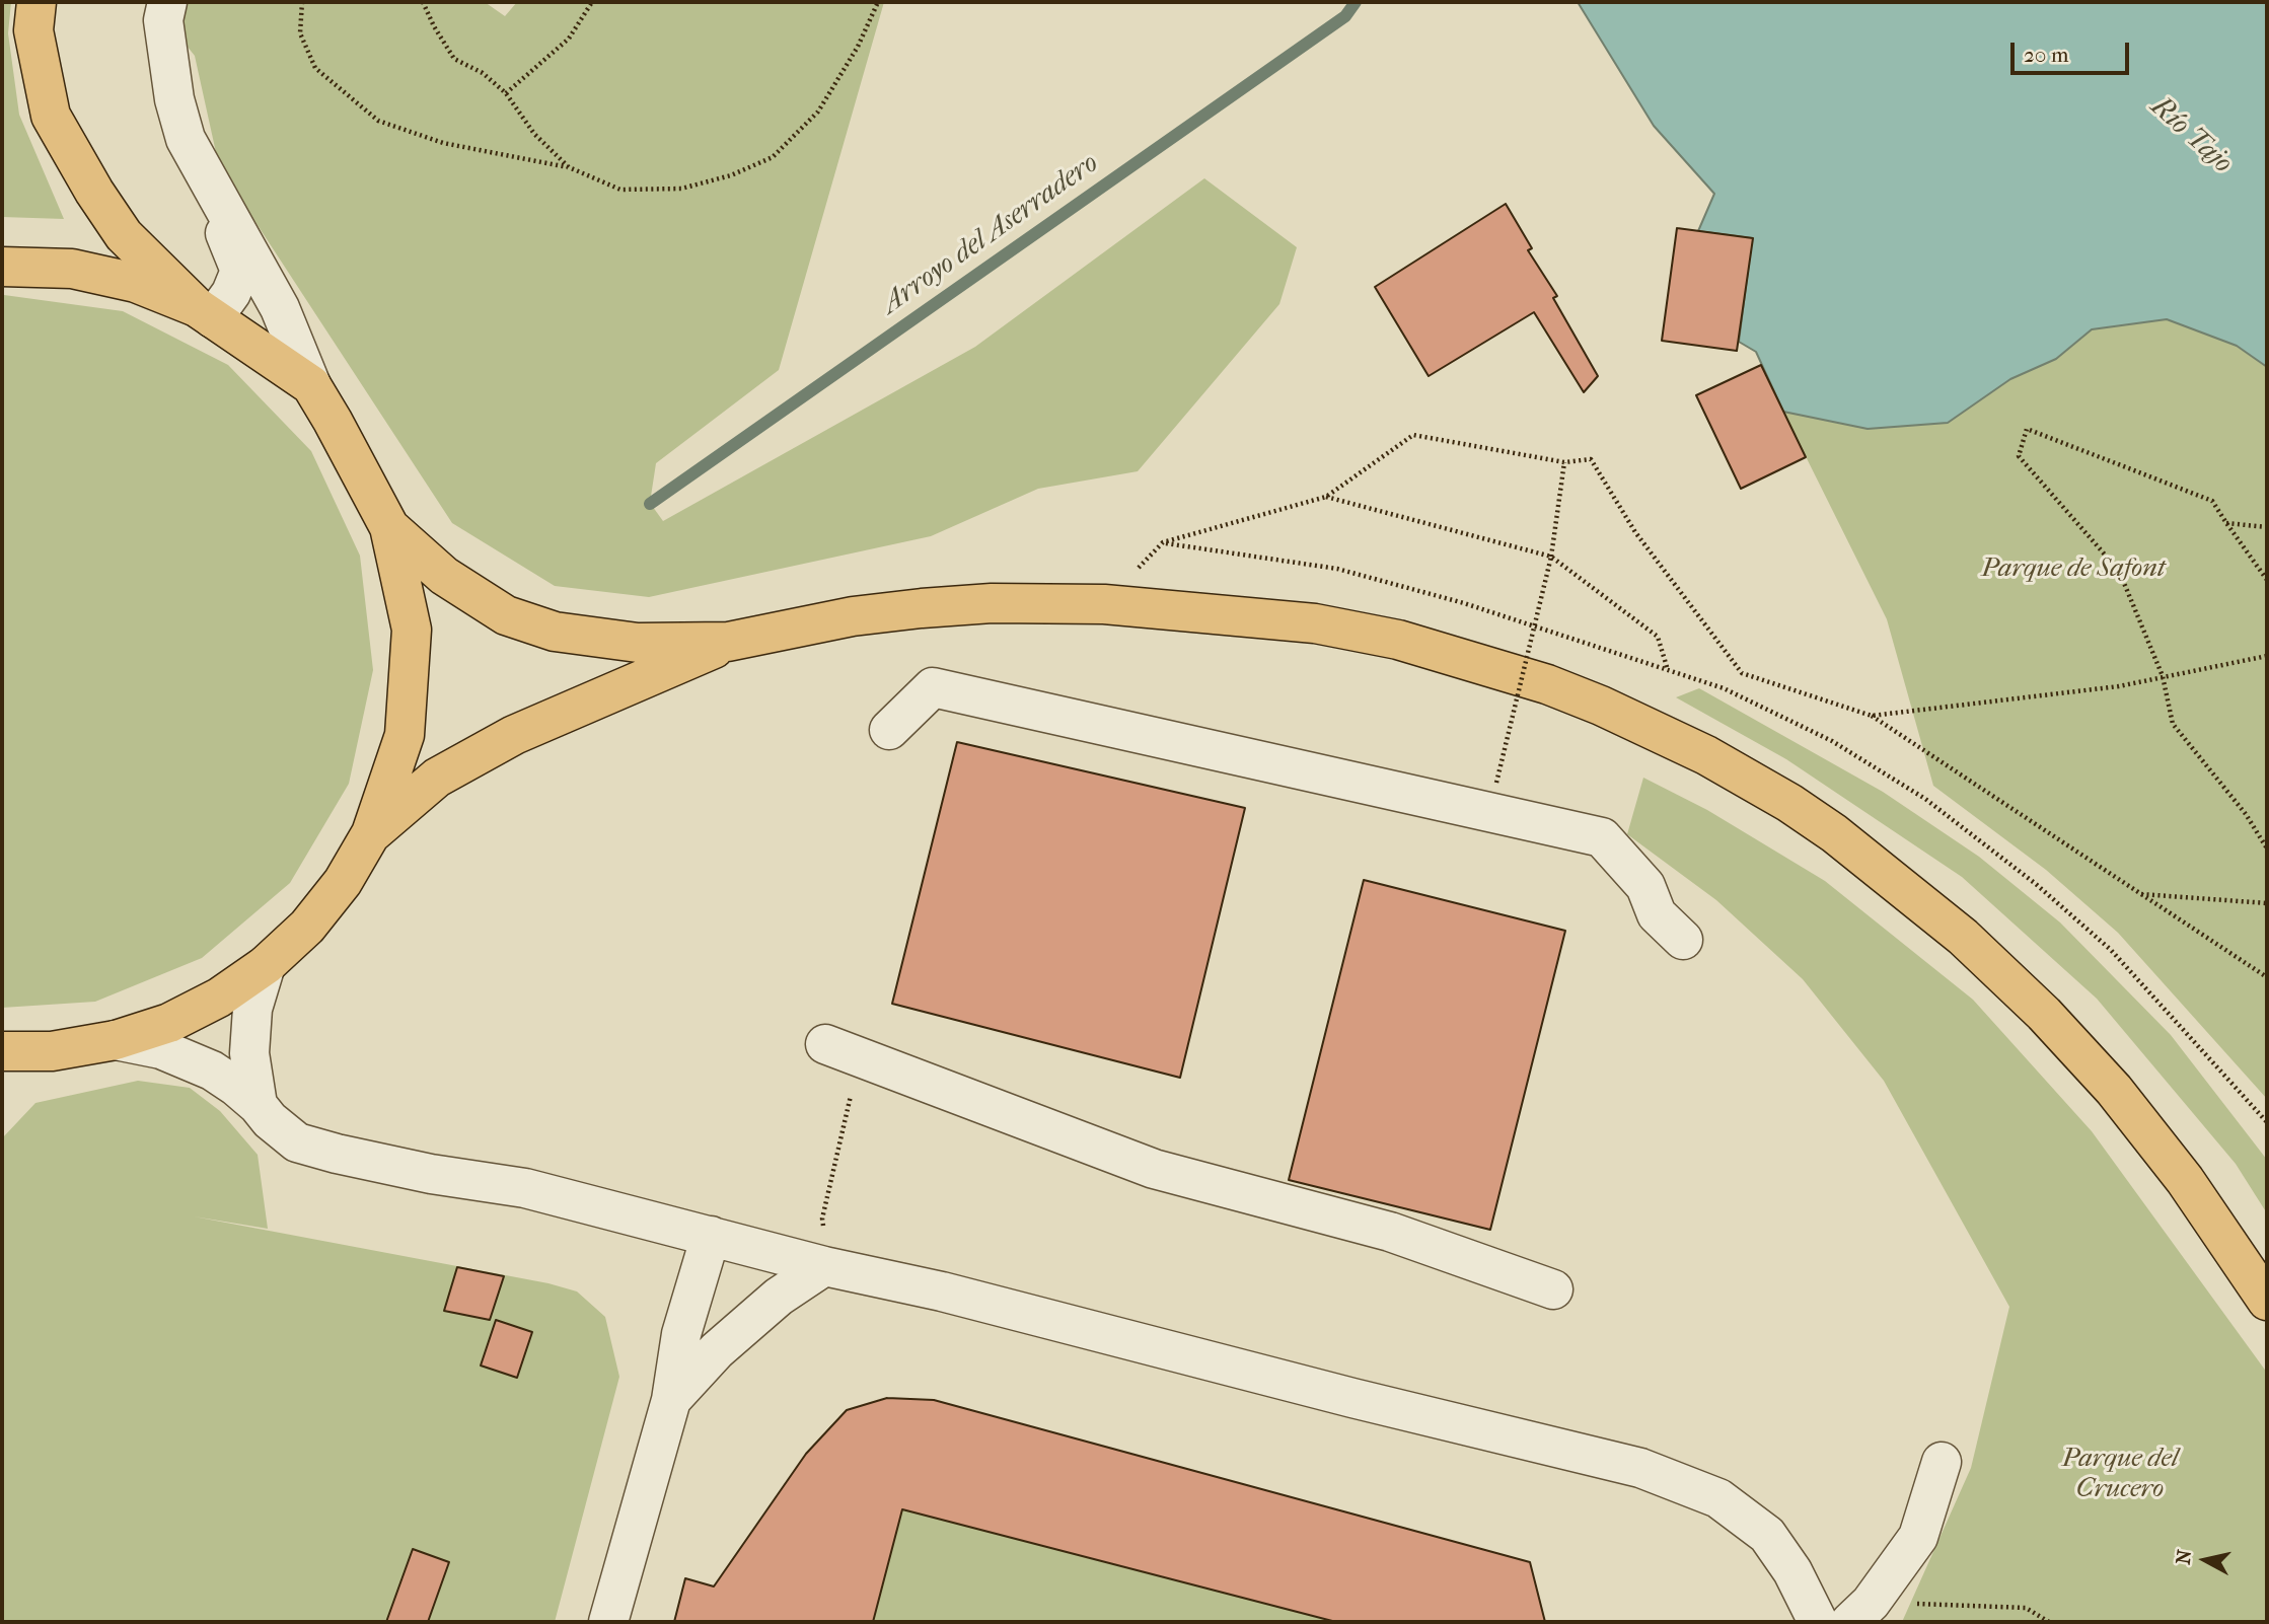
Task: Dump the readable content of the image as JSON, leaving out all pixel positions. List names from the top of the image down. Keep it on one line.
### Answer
{"water":["Río Tajo","Arroyo del Aserradero"],"parks":["Parque de Safont","Parque del Crucero"],"scale_bar":"20 m","north":"left"}
